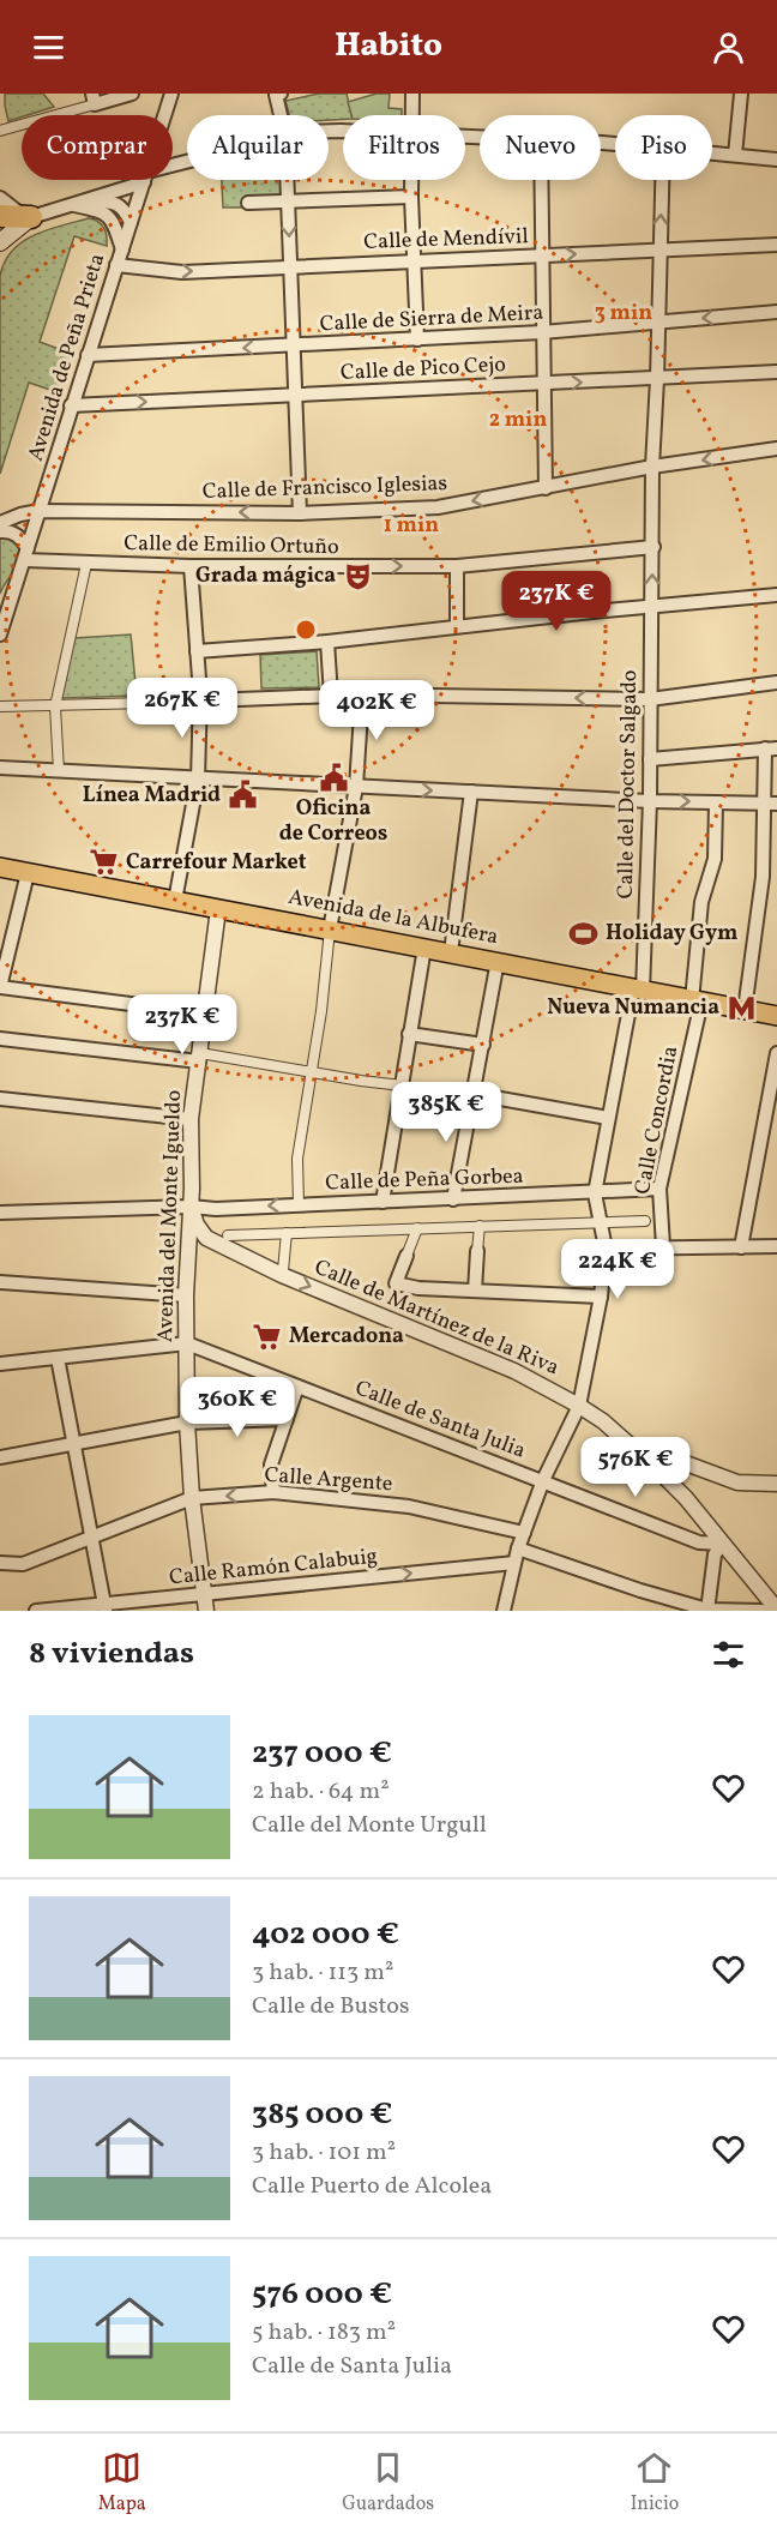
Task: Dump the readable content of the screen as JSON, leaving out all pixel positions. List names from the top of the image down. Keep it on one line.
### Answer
{"streets":{"main road":["Avenida de la Albufera"],"street":["Calle de Mendívil","Calle de Sierra de Meira","Avenida de Peña Prieta","Calle de Pico Cejo","Calle de Francisco Iglesias","Calle de Emilio Ortuño","Calle del Doctor Salgado","Calle Concordia","Calle de Peña Gorbea","Avenida del Monte Igueldo","Calle de Martínez de la Riva","Calle de Santa Julia","Calle Argente","Calle Ramón Calabuig"]},"crossings":[["Calle de Mendívil","Avenida de Peña Prieta"],["Calle de Mendívil","Calle del Doctor Salgado"],["Calle de Sierra de Meira","Avenida de Peña Prieta"],["Calle de Sierra de Meira","Calle del Doctor Salgado"],["Avenida de Peña Prieta","Calle de Pico Cejo"],["Avenida de Peña Prieta","Calle de Francisco Iglesias"],["Avenida de Peña Prieta","Calle de Emilio Ortuño"],["Calle de Pico Cejo","Calle del Doctor Salgado"],["Calle de Francisco Iglesias","Calle del Doctor Salgado"],["Calle de Emilio Ortuño","Calle del Doctor Salgado"],["Calle del Doctor Salgado","Avenida de la Albufera"],["Calle del Doctor Salgado","Calle de Peña Gorbea"],["Calle del Doctor Salgado","Calle de Martínez de la Riva"],["Calle del Doctor Salgado","Calle de Santa Julia"],["Calle del Doctor Salgado","Calle Argente"],["Calle del Doctor Salgado","Calle Ramón Calabuig"],["Avenida de la Albufera","Calle Concordia"],["Avenida de la Albufera","Avenida del Monte Igueldo"],["Calle Concordia","Calle de Peña Gorbea"],["Calle de Peña Gorbea","Avenida del Monte Igueldo"],["Calle de Peña Gorbea","Calle de Martínez de la Riva"],["Avenida del Monte Igueldo","Calle de Martínez de la Riva"],["Avenida del Monte Igueldo","Calle de Santa Julia"],["Avenida del Monte Igueldo","Calle Argente"],["Avenida del Monte Igueldo","Calle Ramón Calabuig"],["Calle de Martínez de la Riva","Calle de Santa Julia"]],"one_way":["Calle de Mendívil","Calle de Sierra de Meira","Calle de Pico Cejo","Calle de Francisco Iglesias","Calle Ramón Calabuig"],"places":{"theatre":["Grada mágica"],"public building":["Oficina de Correos","Línea Madrid"],"supermarket":["Carrefour Market","Mercadona"],"sports":["Holiday Gym"],"metro station":["Nueva Numancia"]},"page":{"header":"Habito","chip":["Comprar","Alquilar","Filtros","Nuevo","Piso"],"price":["237K €","267K €","402K €","237K €","385K €","224K €","360K €","576K €"],"heading":"8 viviendas","list":[{"name":"237 000 €","note":"2 hab. · 64 m² · Calle del Monte Urgull"},{"name":"402 000 €","note":"3 hab. · 113 m² · Calle de Bustos"},{"name":"385 000 €","note":"3 hab. · 101 m² · Calle Puerto de Alcolea"},{"name":"576 000 €","note":"5 hab. · 183 m² · Calle de Santa Julia"}],"tabs":["Mapa","Guardados","Inicio"]},"rings":["3 min","2 min","1 min"]}
